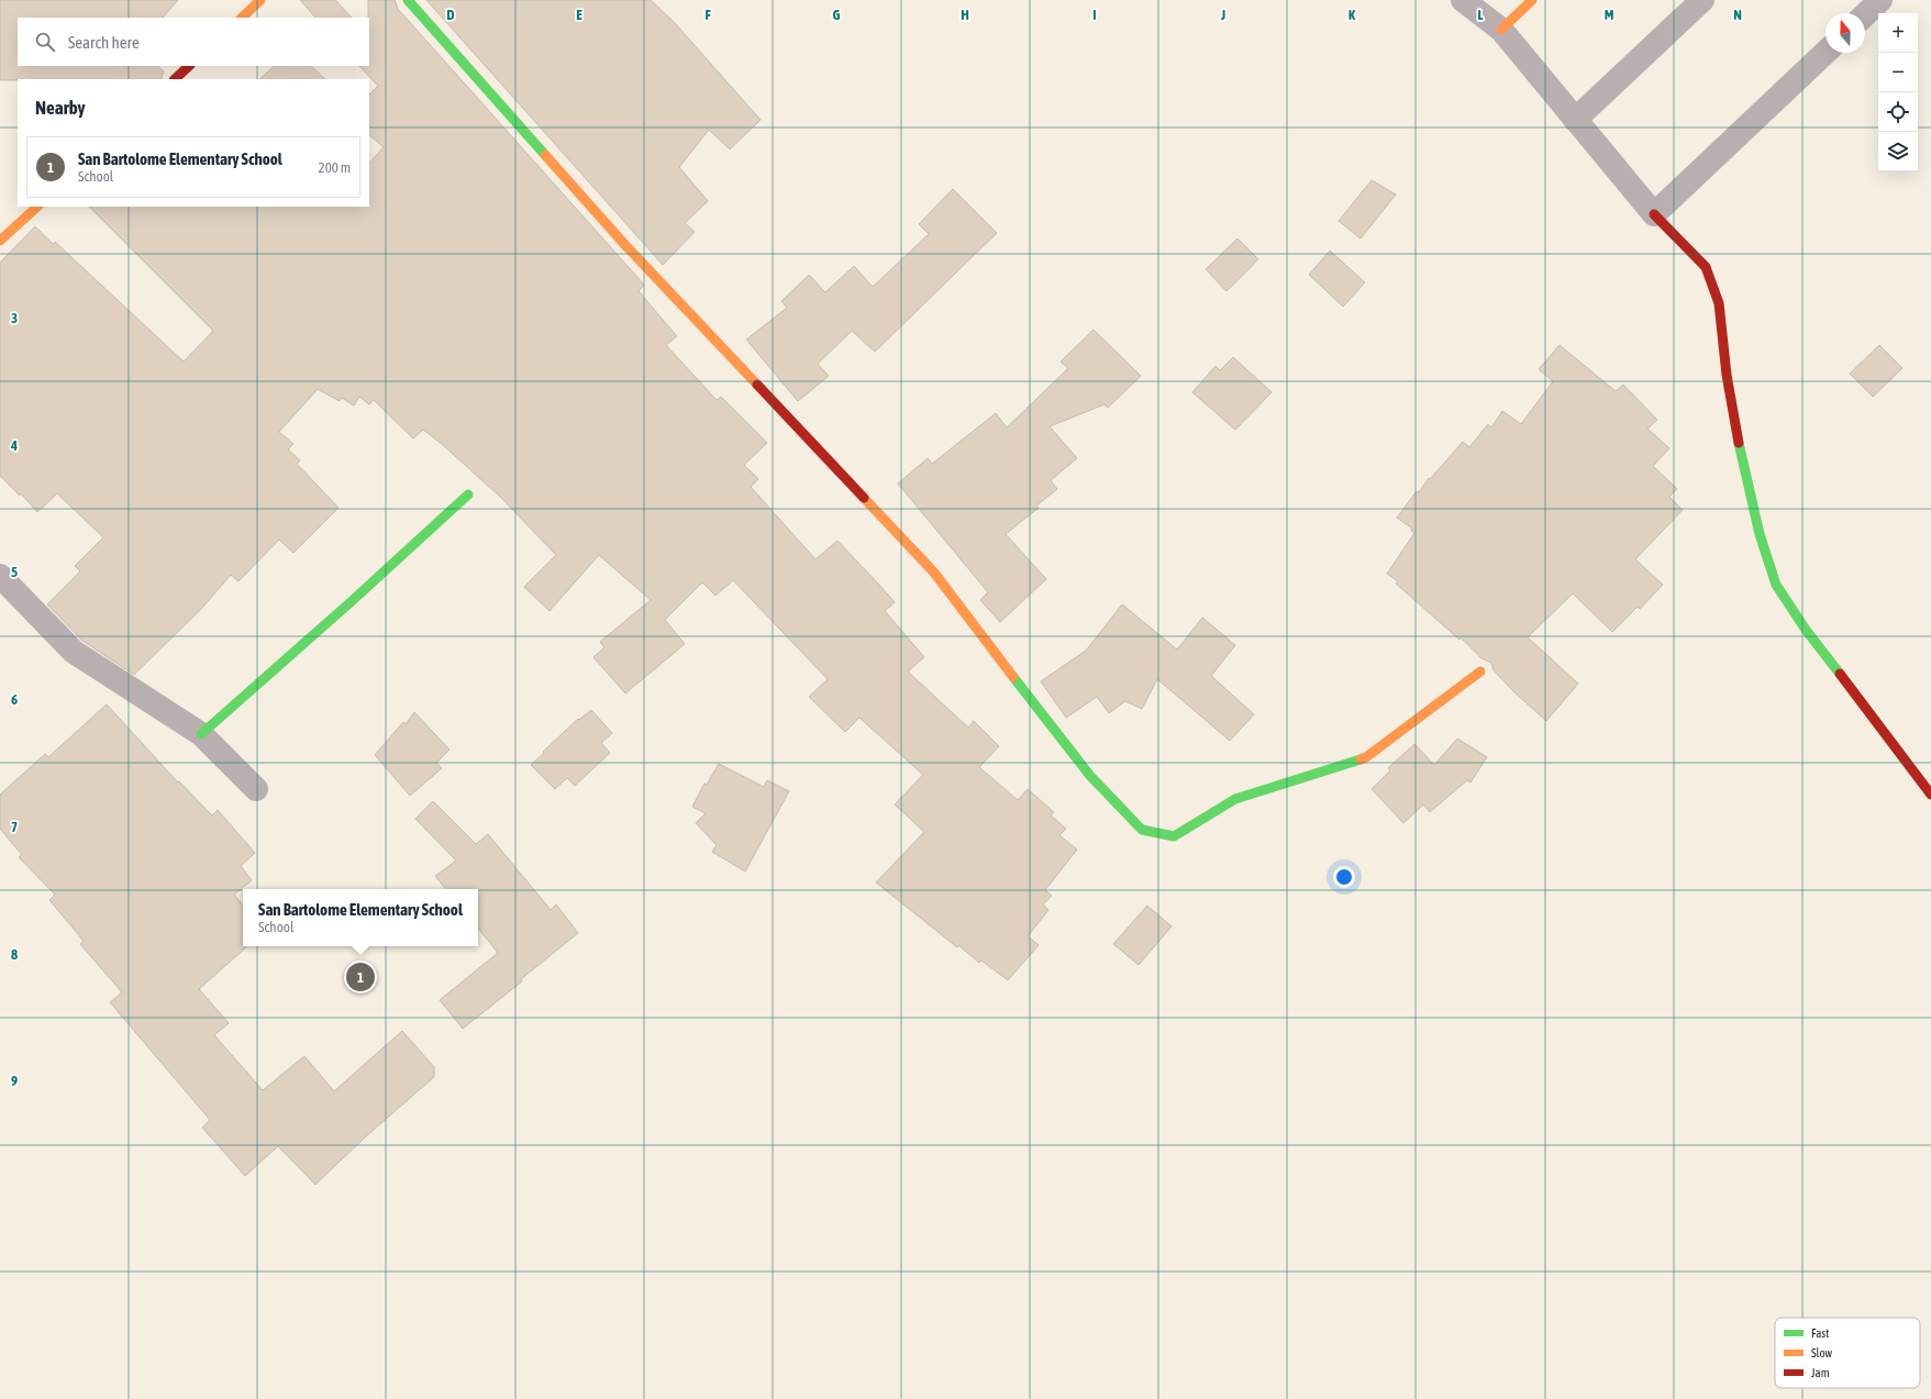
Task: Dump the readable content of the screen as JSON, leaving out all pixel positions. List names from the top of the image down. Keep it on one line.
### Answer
{"legend":["Fast","Slow","Jam"],"north":"top","page":{"map_buttons":["+","−"],"search":"Search here","heading":"Nearby","list":[{"mark":"1","name":"San Bartolome Elementary School","note":"School","value":"200 m"}],"popup":["San Bartolome Elementary School","School"],"pins":"1"},"grid":{"columns":["D","E","F","G","H","I","J","K","L","M","N"],"rows":["3","4","5","6","7","8","9"]}}
